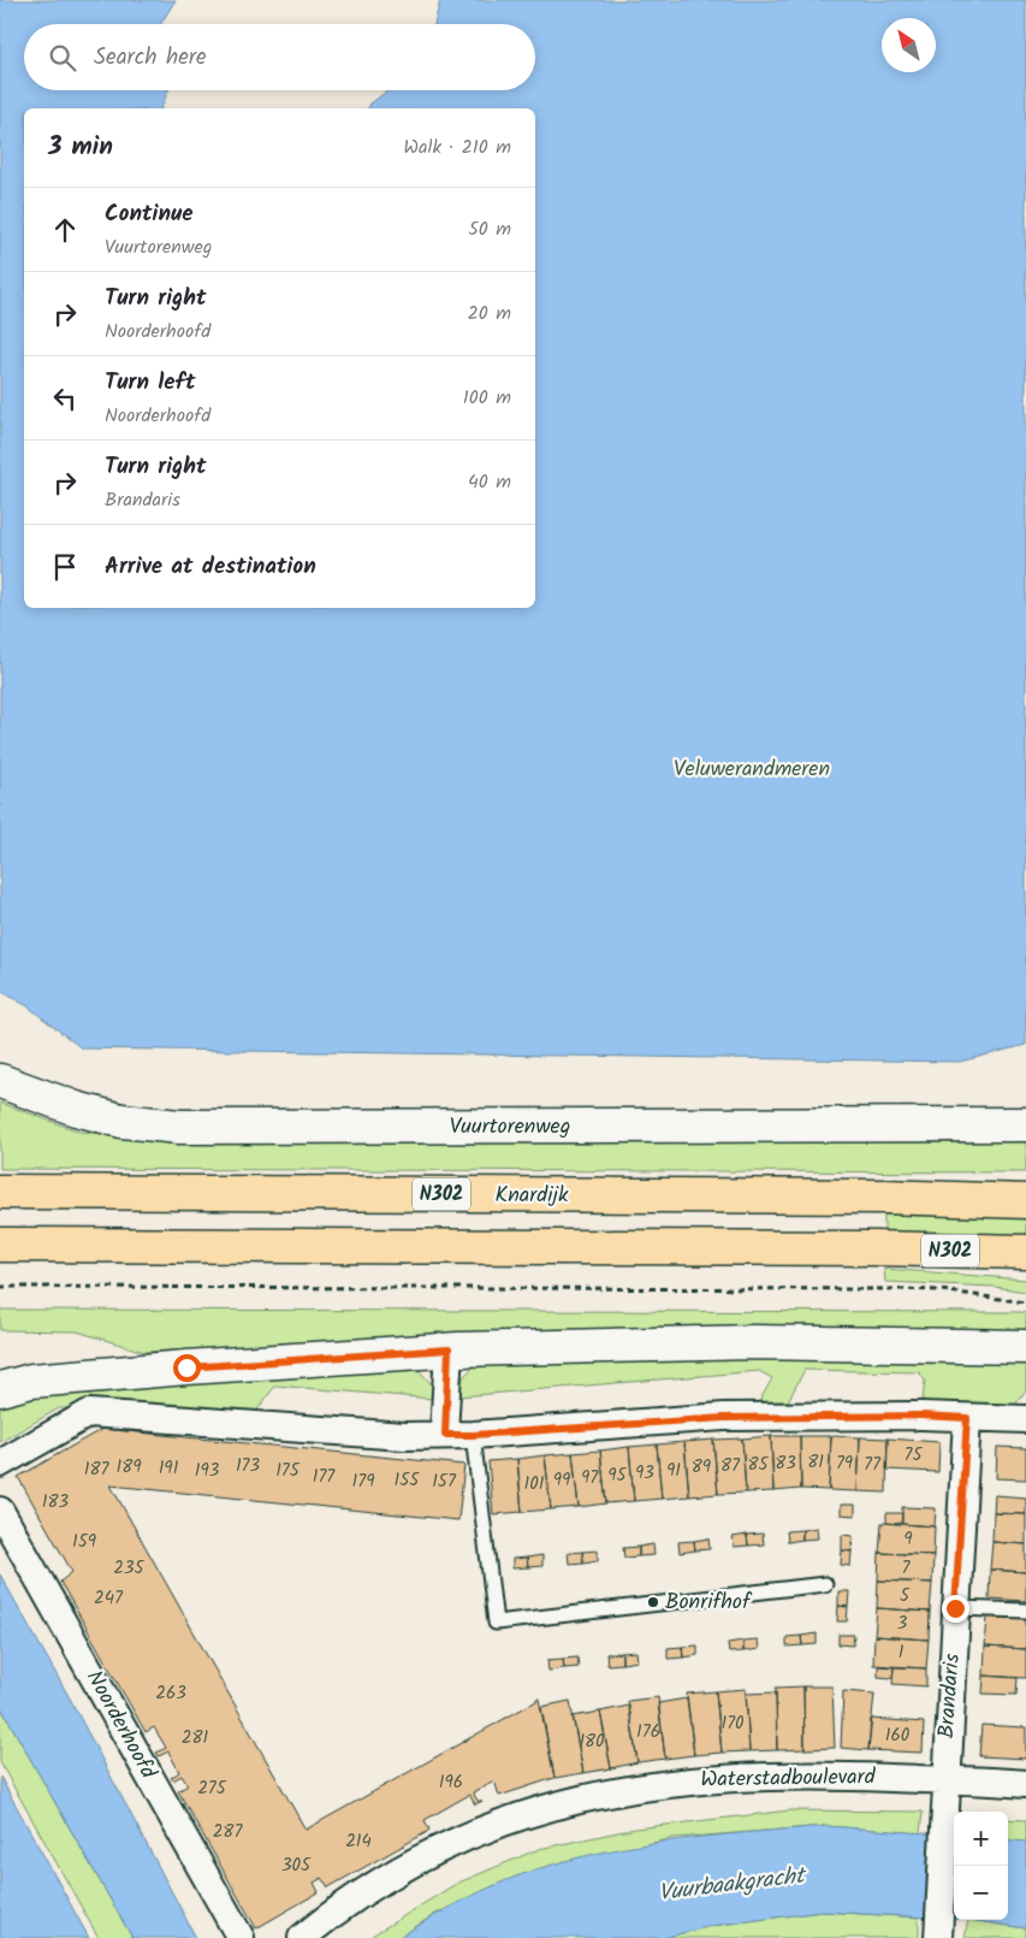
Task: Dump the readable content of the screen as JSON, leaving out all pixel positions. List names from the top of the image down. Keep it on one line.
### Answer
{"streets":{"main road":["N302","Knardijk"],"street":["Vuurtorenweg","Brandaris","Noorderhoofd","Waterstadboulevard"]},"crossings":[["Brandaris","Waterstadboulevard"]],"water":["Vuurbaakgracht"],"parks":["Veluwerandmeren"],"places":["Bonrifhof"],"house_numbers":["75","81","83","79","85","77","173","87","189","89","191","187","193","175","91","93","95","177","97","155","99","179","157","101","183","9","159","235","7","5","247","3","1","263","170","176","160","281","180","196","275","287","214","305"],"north":"top left","page":{"search":"Search here","heading":["3 min","Walk · 210 m"],"list":[["Continue","Vuurtorenweg","50 m"],["Turn right","Noorderhoofd","20 m"],["Turn left","Noorderhoofd","100 m"],["Turn right","Brandaris","40 m"],"Arrive at destination"],"map_buttons":["+","−"]}}
